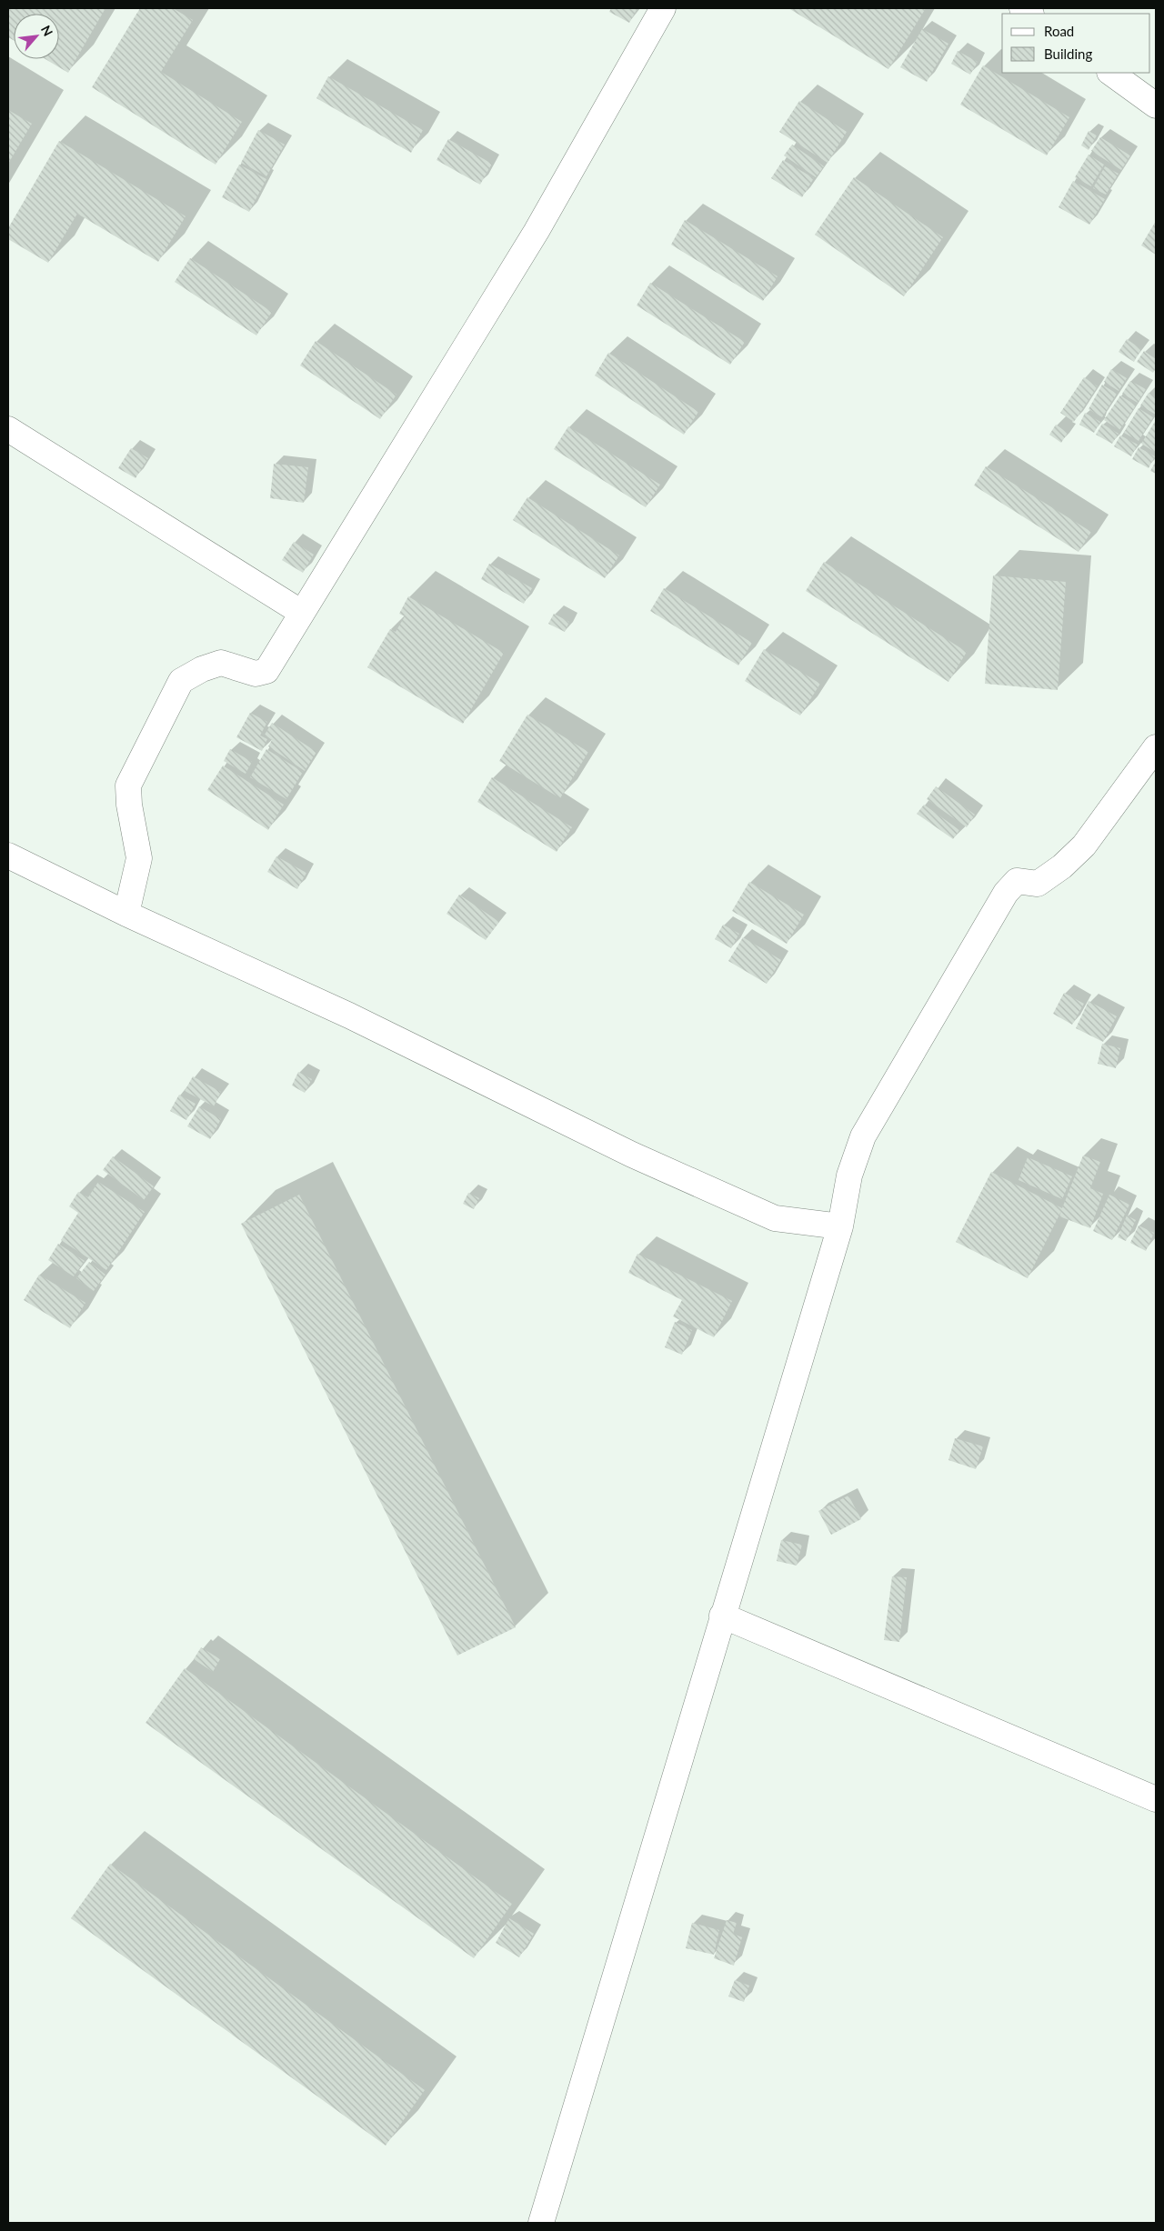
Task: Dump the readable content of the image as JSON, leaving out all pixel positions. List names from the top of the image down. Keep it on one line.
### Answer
{"legend":["Road","Building"],"north":"top right"}
